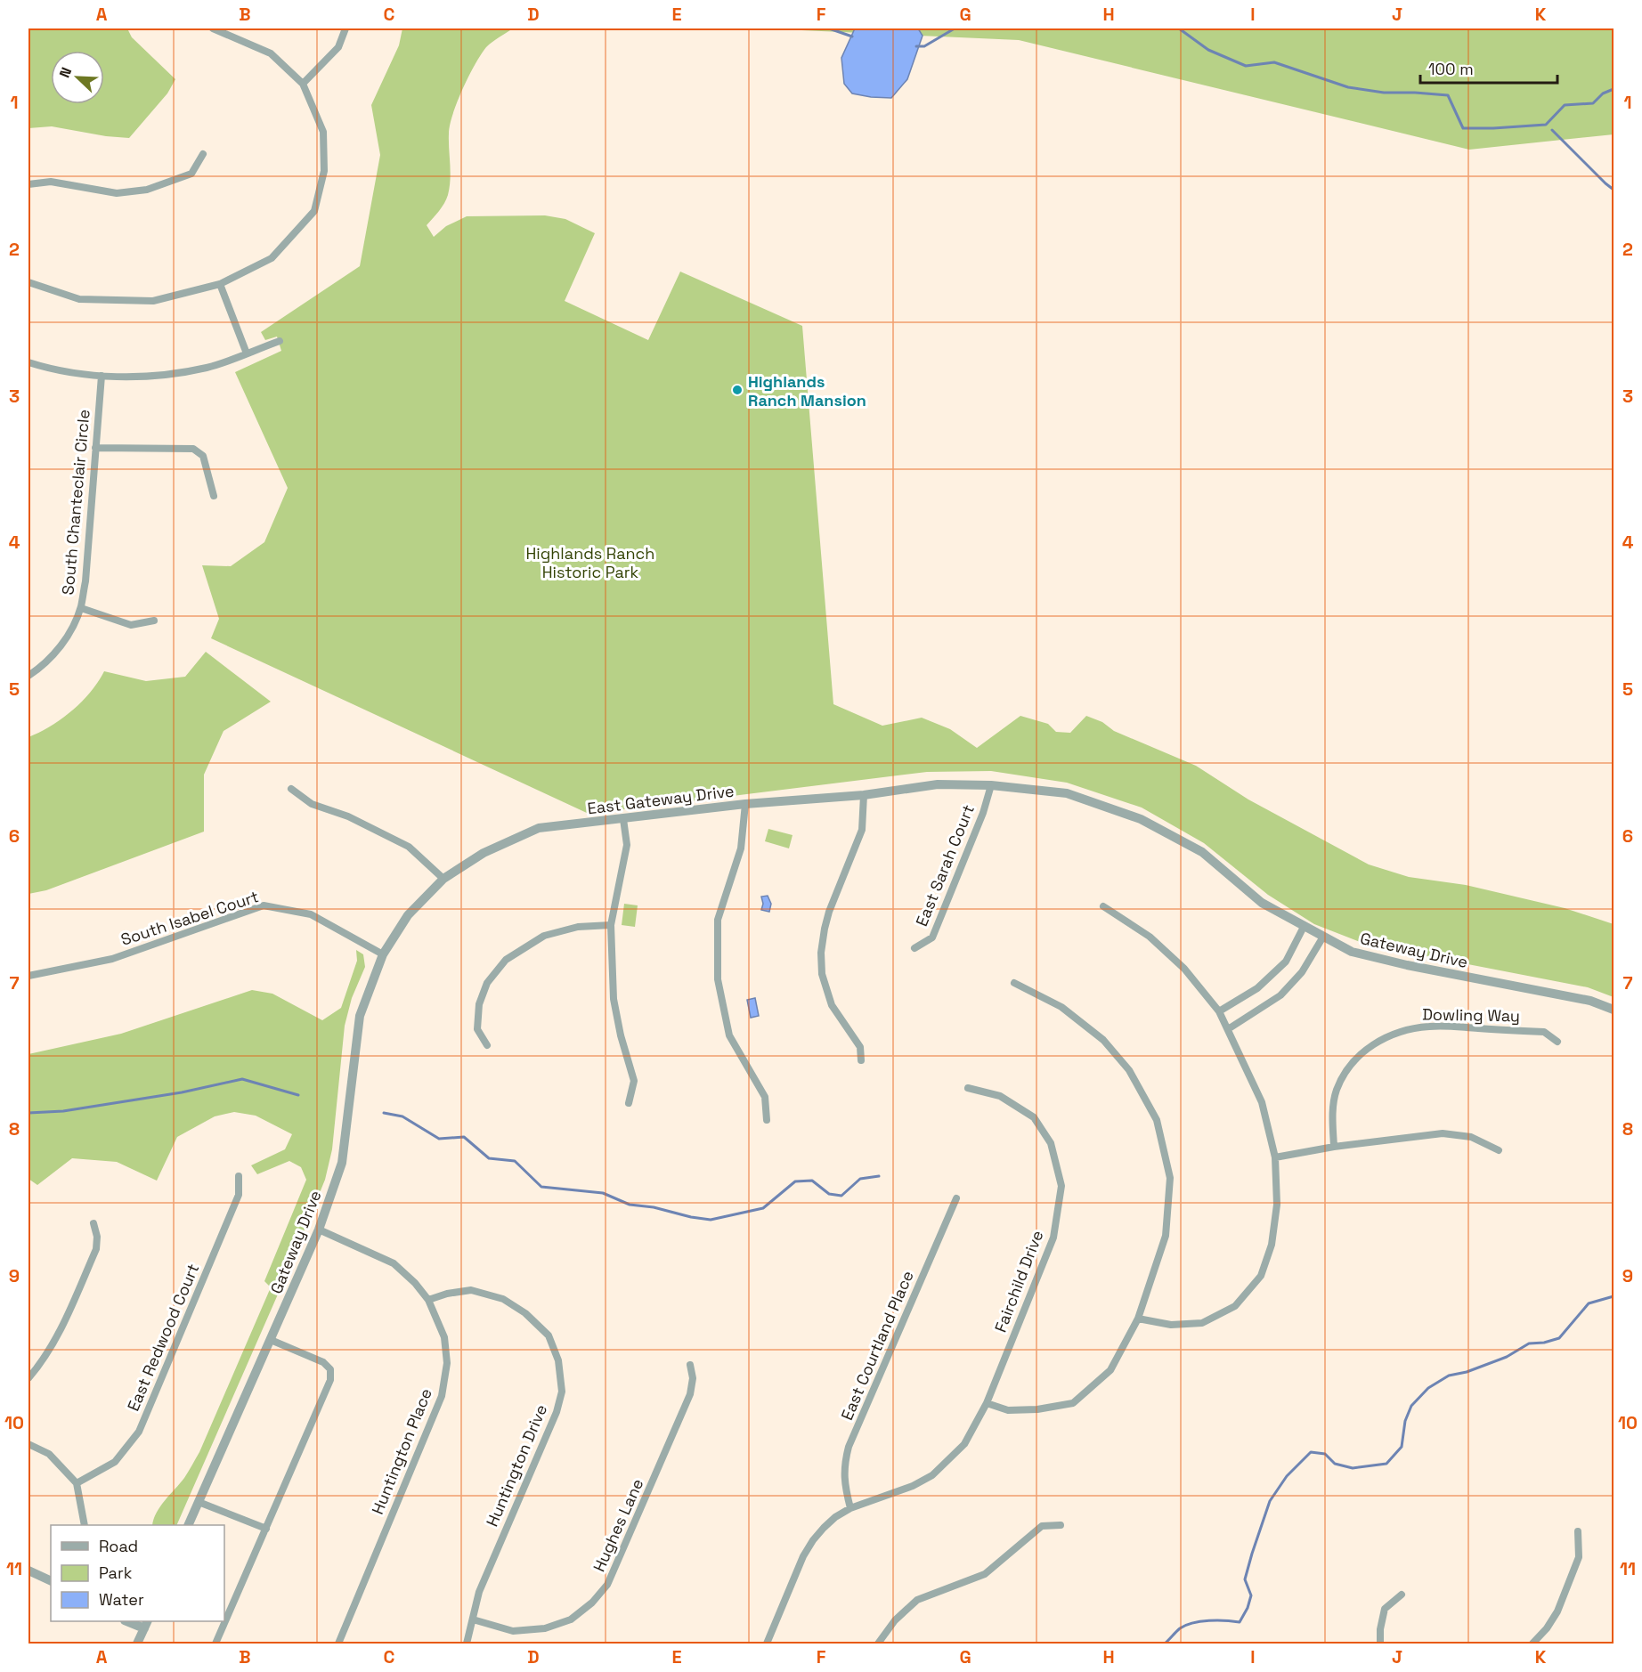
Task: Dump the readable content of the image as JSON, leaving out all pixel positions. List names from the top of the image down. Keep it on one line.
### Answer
{"streets":{"street":["South Chanteclair Circle","East Gateway Drive","East Sarah Court","South Isabel Court","Gateway Drive","Dowling Way","Fairchild Drive","East Redwood Court","East Courtland Place","Huntington Place","Huntington Drive","Hughes Lane"]},"crossings":[["East Gateway Drive","East Sarah Court"],["East Gateway Drive","South Isabel Court"],["East Gateway Drive","Gateway Drive"],["East Sarah Court","Gateway Drive"],["South Isabel Court","Gateway Drive"],["Gateway Drive","Huntington Place"],["Fairchild Drive","East Courtland Place"],["Huntington Place","Huntington Drive"],["Huntington Drive","Hughes Lane"]],"parks":["Highlands Ranch Historic Park"],"places":["Highlands Ranch Mansion"],"legend":["Road","Park","Water"],"scale_bar":"100 m","north":"top left","grid":{"columns":["A","B","C","D","E","F","G","H","I","J","K"],"rows":["1","2","3","4","5","6","7","8","9","10","11"]}}
